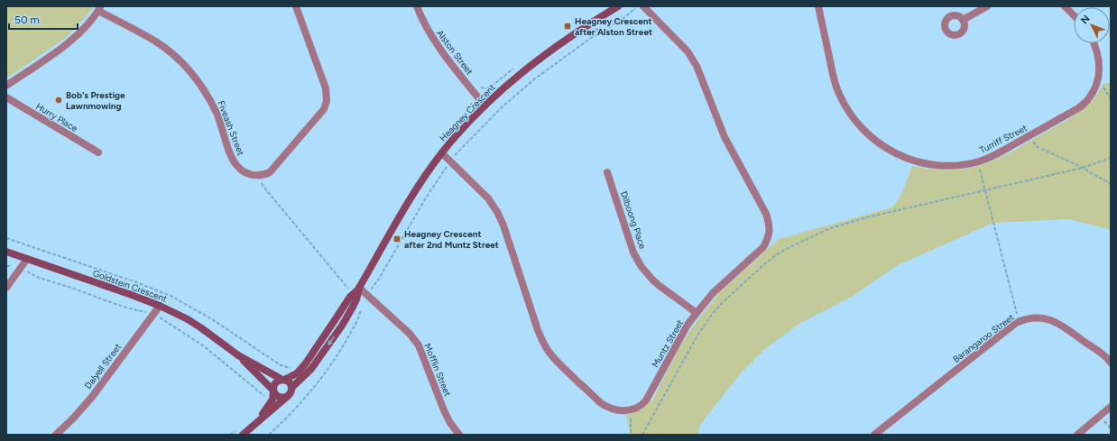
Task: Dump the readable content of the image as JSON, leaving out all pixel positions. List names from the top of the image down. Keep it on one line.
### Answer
{"streets":{"street":["Alston Street","Heagney Crescent","Hurry Place","Fiveash Street","Turriff Street","Dilboong Place","Goldstein Crescent","Barangaroo Street","Muntz Street","Dalyell Street","Mofflin Street"]},"crossings":[["Alston Street","Heagney Crescent"],["Heagney Crescent","Goldstein Crescent"],["Heagney Crescent","Mofflin Street"],["Dilboong Place","Muntz Street"],["Goldstein Crescent","Dalyell Street"]],"places":{"transit":["Heagney Crescent after Alston Street","Heagney Crescent after 2nd Muntz Street"],"other":["Bob's Prestige Lawnmowing"]},"scale_bar":"50 m","north":"top left"}
